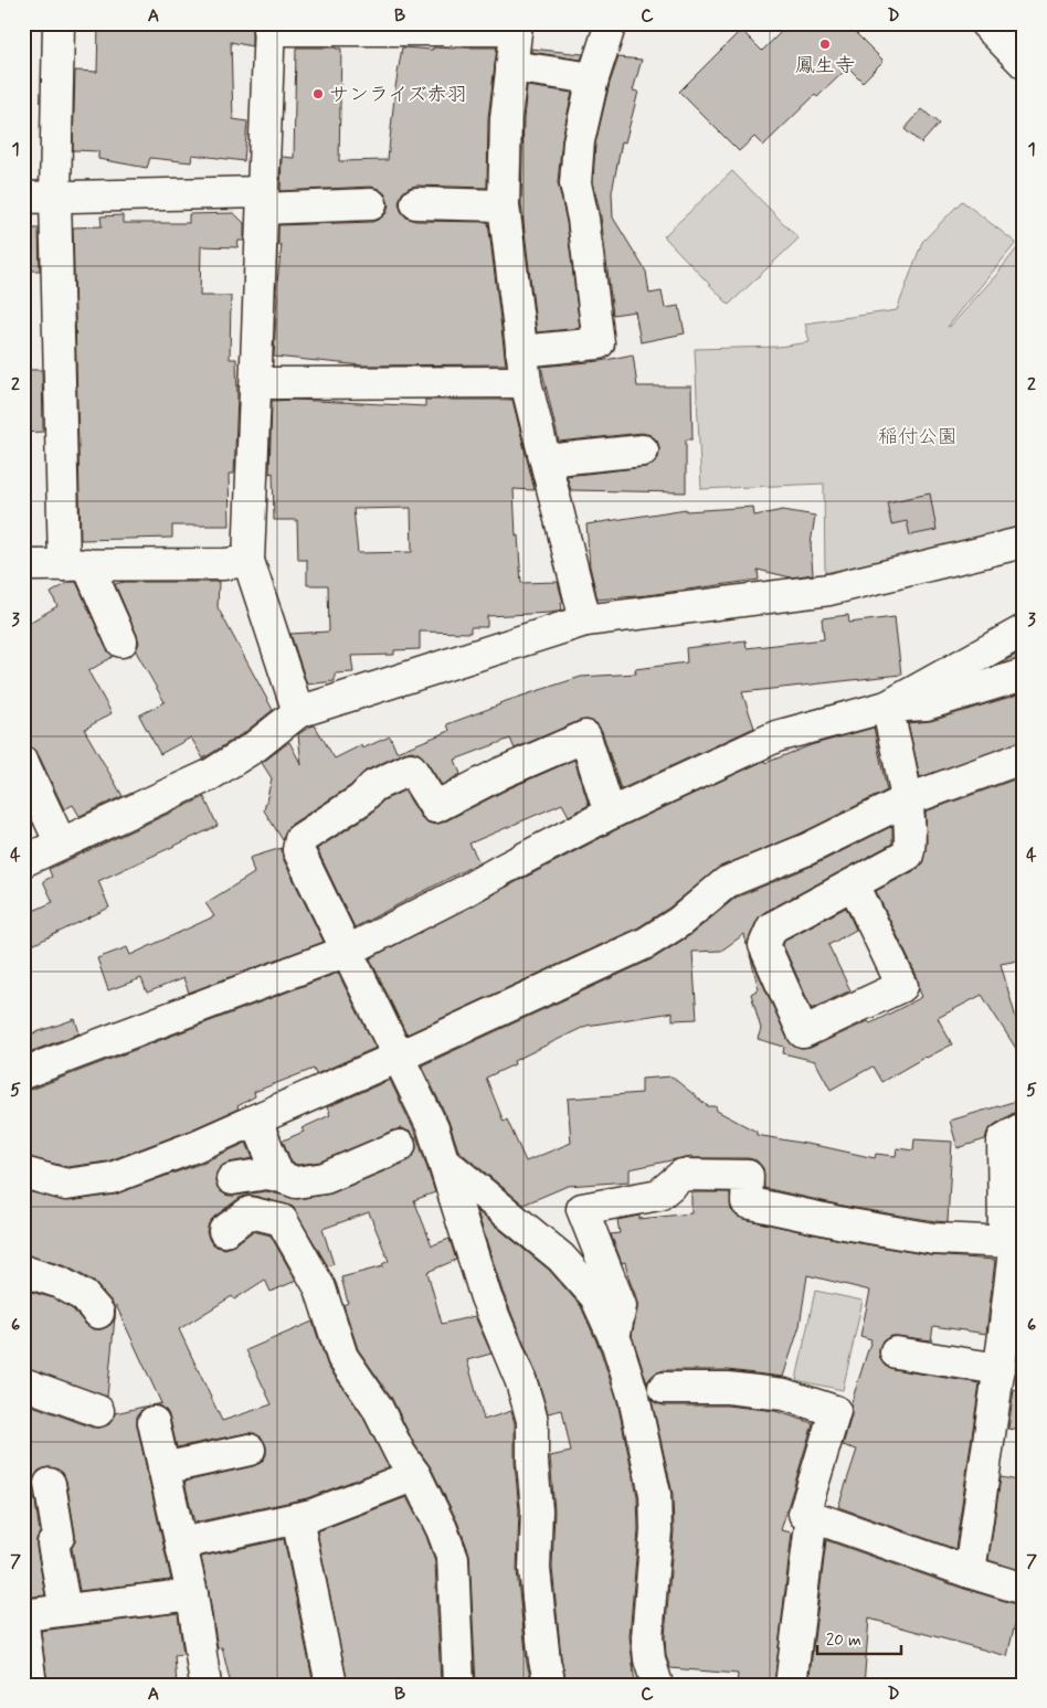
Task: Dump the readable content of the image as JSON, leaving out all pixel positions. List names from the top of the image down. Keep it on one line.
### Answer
{"parks":["稲付公園"],"places":["鳳生寺","サンライズ赤羽"],"scale_bar":"20 m","grid":{"columns":["A","B","C","D"],"rows":["1","2","3","4","5","6","7"]}}
